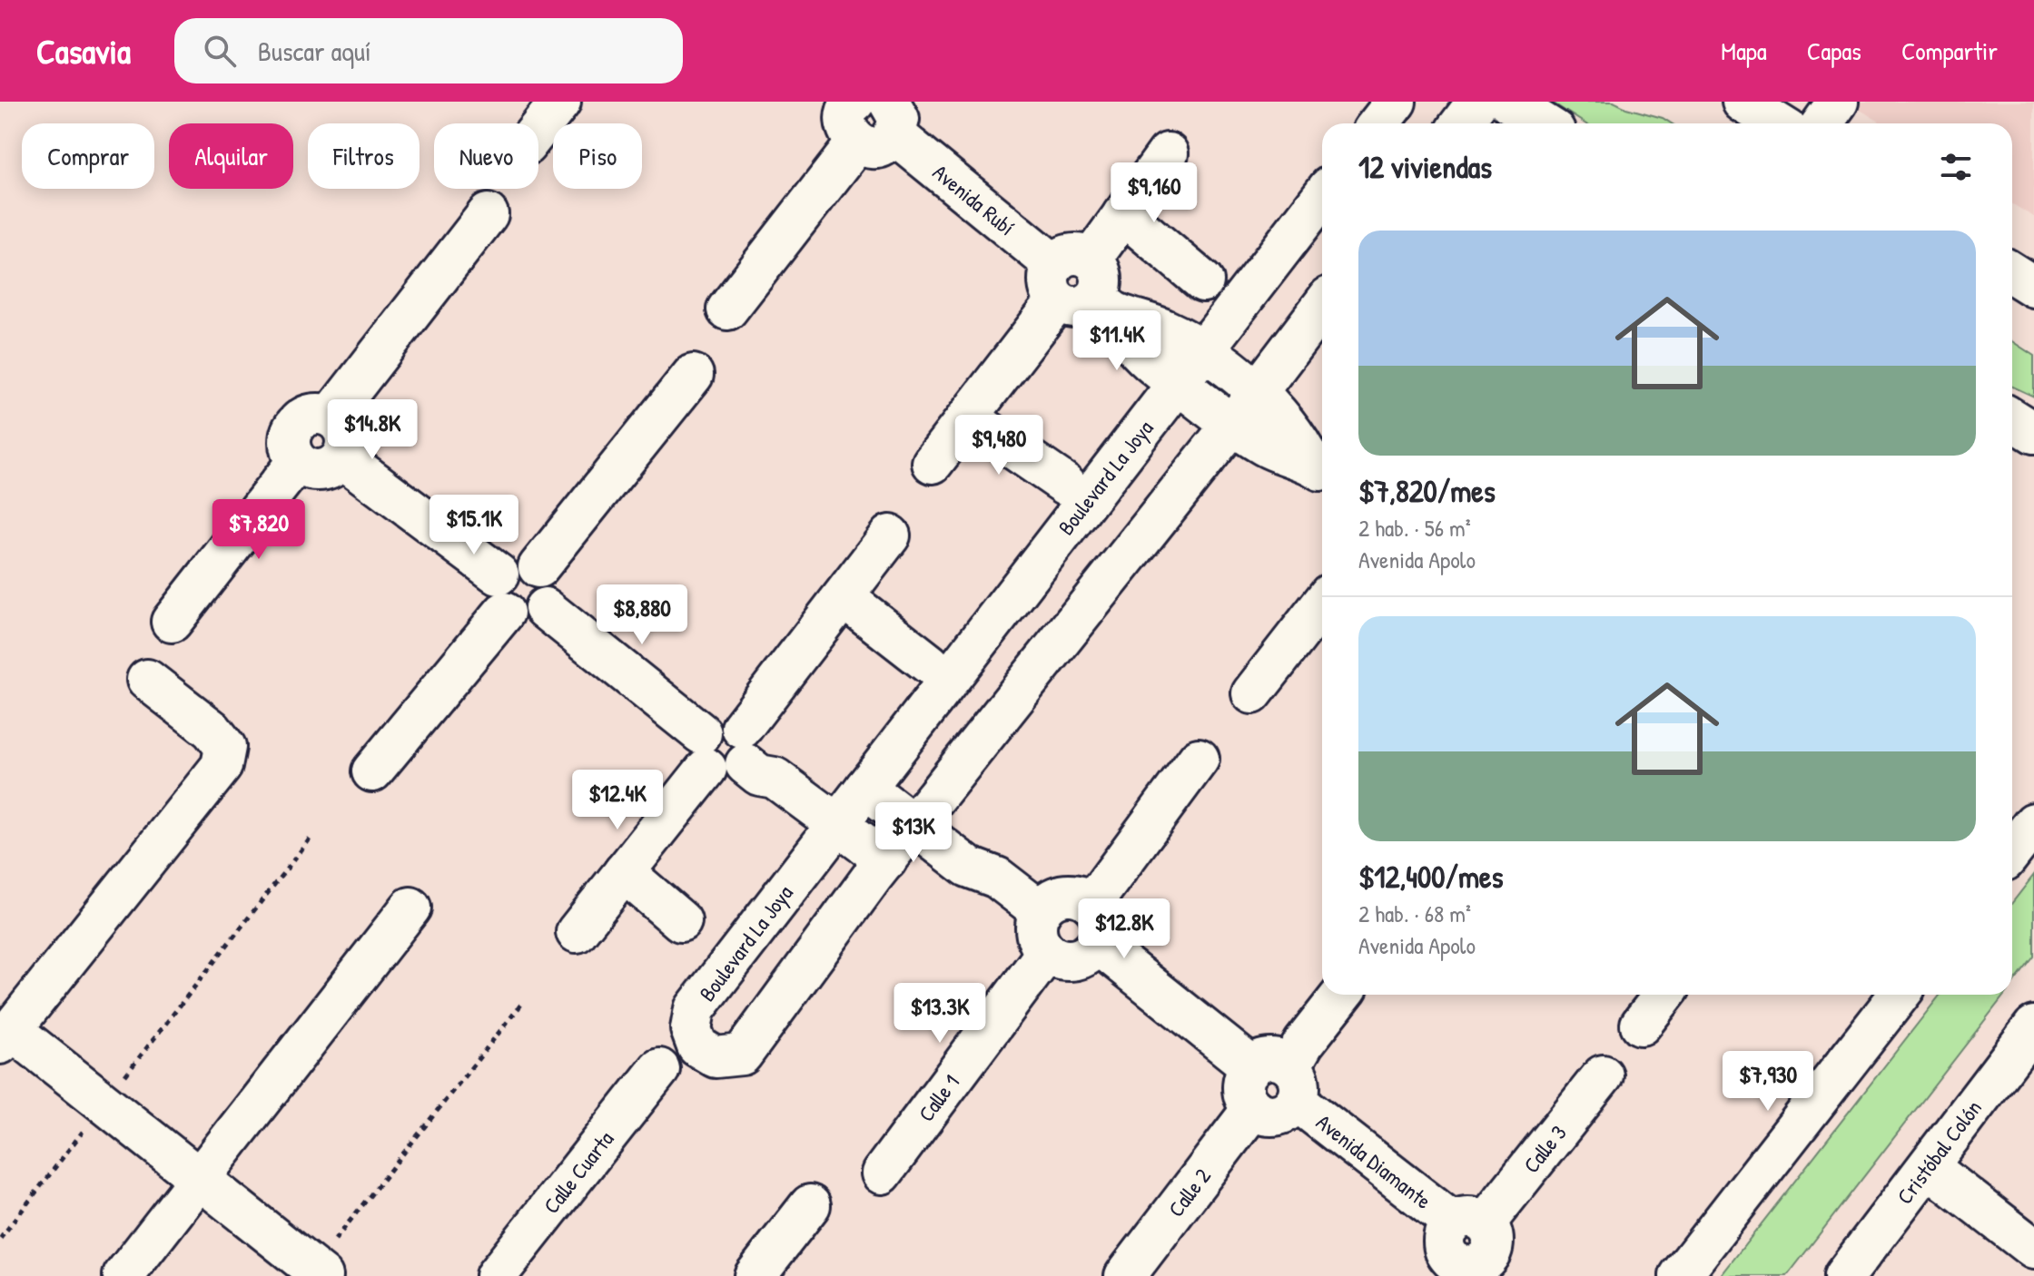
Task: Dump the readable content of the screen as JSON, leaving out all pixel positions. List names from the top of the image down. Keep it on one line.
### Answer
{"streets":{"street":["Avenida Rubí","Boulevard La Joya","Calle 1","Calle 3","Cristóbal Colón","Avenida Diamante","Calle Cuarta","Calle 2"]},"crossings":[["Calle 1","Avenida Diamante"],["Calle 3","Avenida Diamante"],["Avenida Diamante","Calle 2"]],"page":{"header":"Casavia","search":"Buscar aquí","nav":["Mapa","Capas","Compartir"],"chip":["Comprar","Alquilar","Filtros","Nuevo","Piso"],"heading":"12 viviendas","price":["$9,160","$11.4K","$14.8K","$9,480","$15.1K","$7,820","$8,880","$12.4K","$13K","$12.8K","$13.3K","$7,930"],"list":[{"name":"$7,820/mes","note":"2 hab. · 56 m² · Avenida Apolo"},{"name":"$12,400/mes","note":"2 hab. · 68 m² · Avenida Apolo"}]}}
